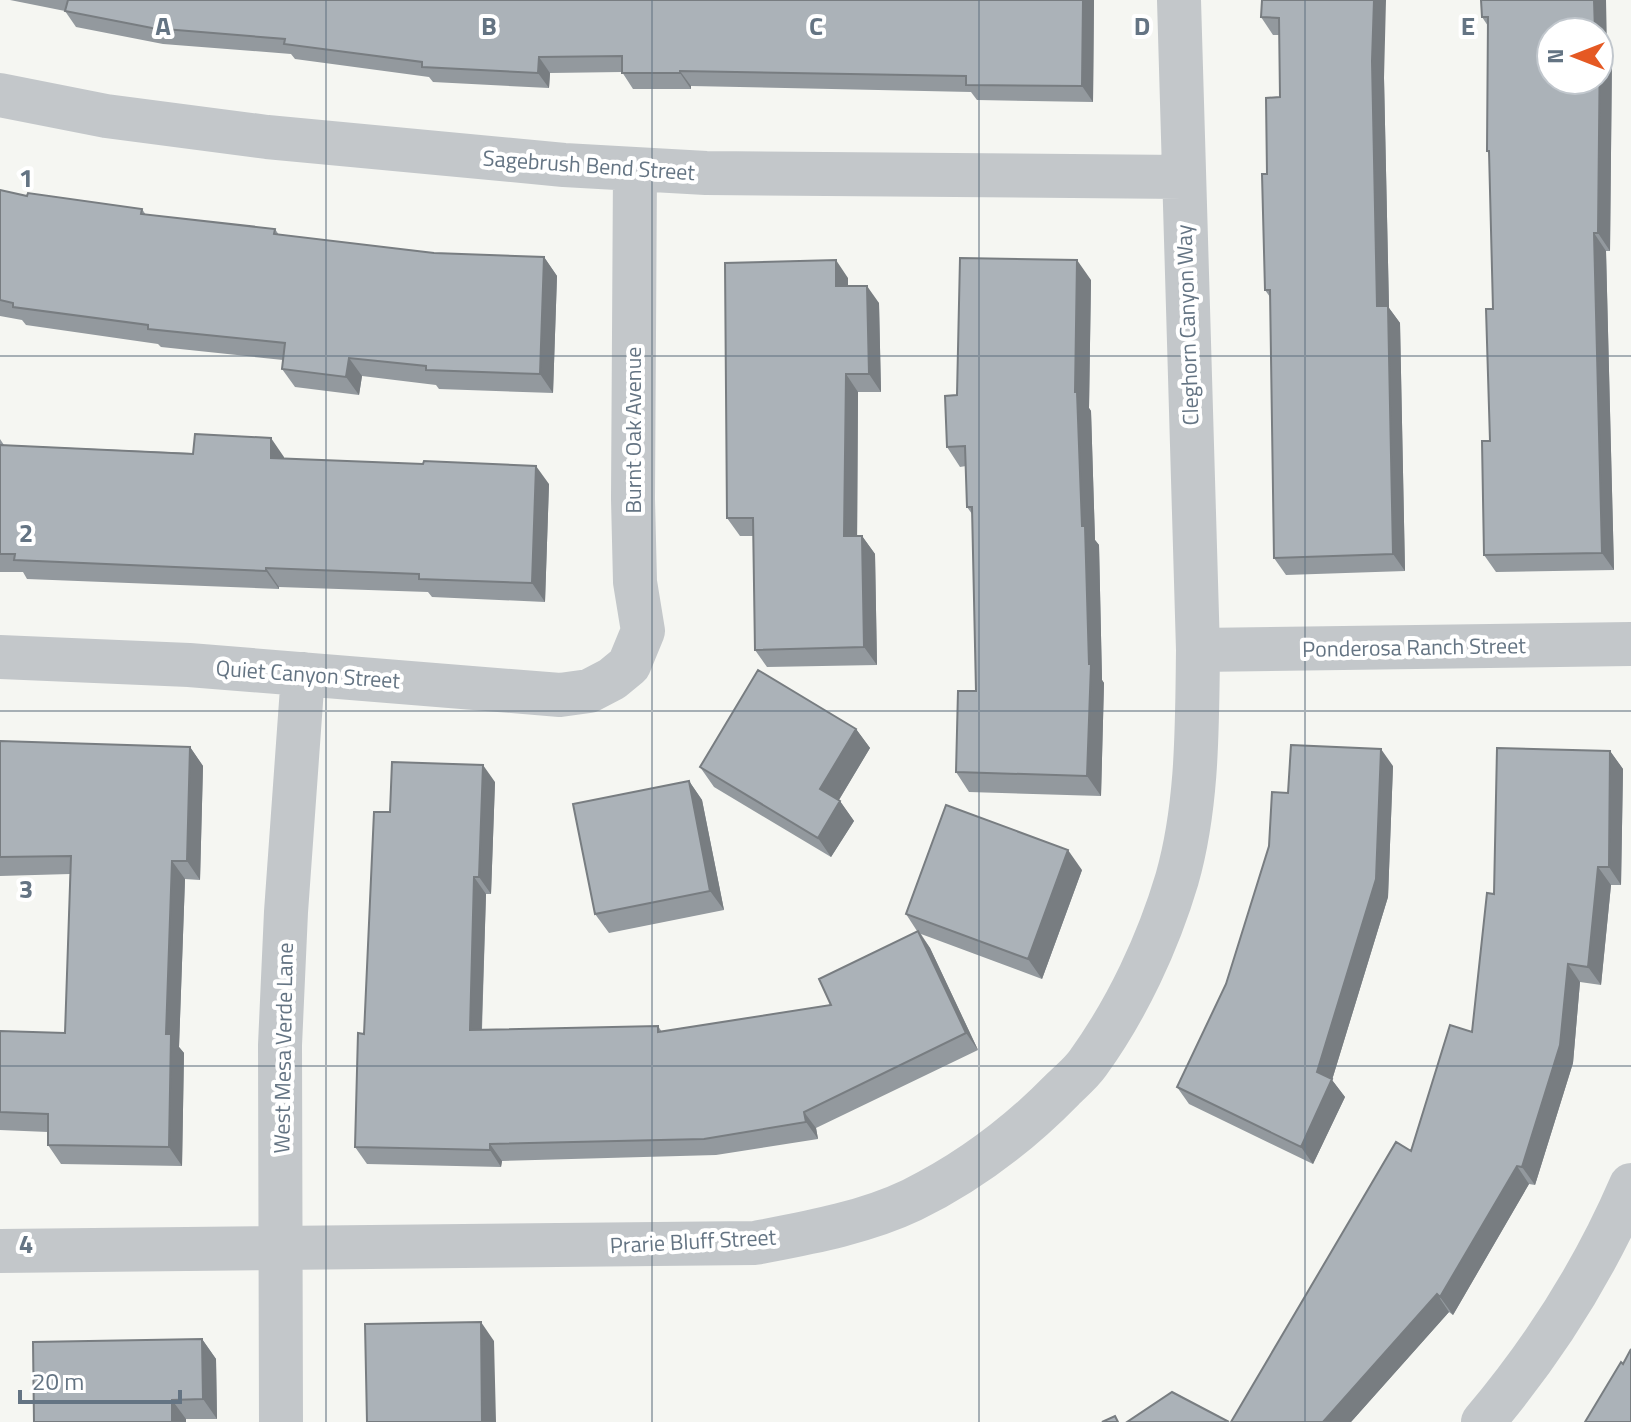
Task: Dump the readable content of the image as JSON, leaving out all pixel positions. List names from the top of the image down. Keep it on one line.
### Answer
{"streets":{"street":["Sagebrush Bend Street","Cleghorn Canyon Way","Burnt Oak Avenue","Ponderosa Ranch Street","Quiet Canyon Street","West Mesa Verde Lane","Prarie Bluff Street"]},"crossings":[["Sagebrush Bend Street","Cleghorn Canyon Way"],["Sagebrush Bend Street","Burnt Oak Avenue"],["Cleghorn Canyon Way","Ponderosa Ranch Street"],["Cleghorn Canyon Way","Prarie Bluff Street"],["Burnt Oak Avenue","Quiet Canyon Street"],["Ponderosa Ranch Street","Prarie Bluff Street"],["Quiet Canyon Street","West Mesa Verde Lane"],["West Mesa Verde Lane","Prarie Bluff Street"]],"scale_bar":"20 m","north":"left","grid":{"columns":["A","B","C","D","E"],"rows":["1","2","3","4"]}}
